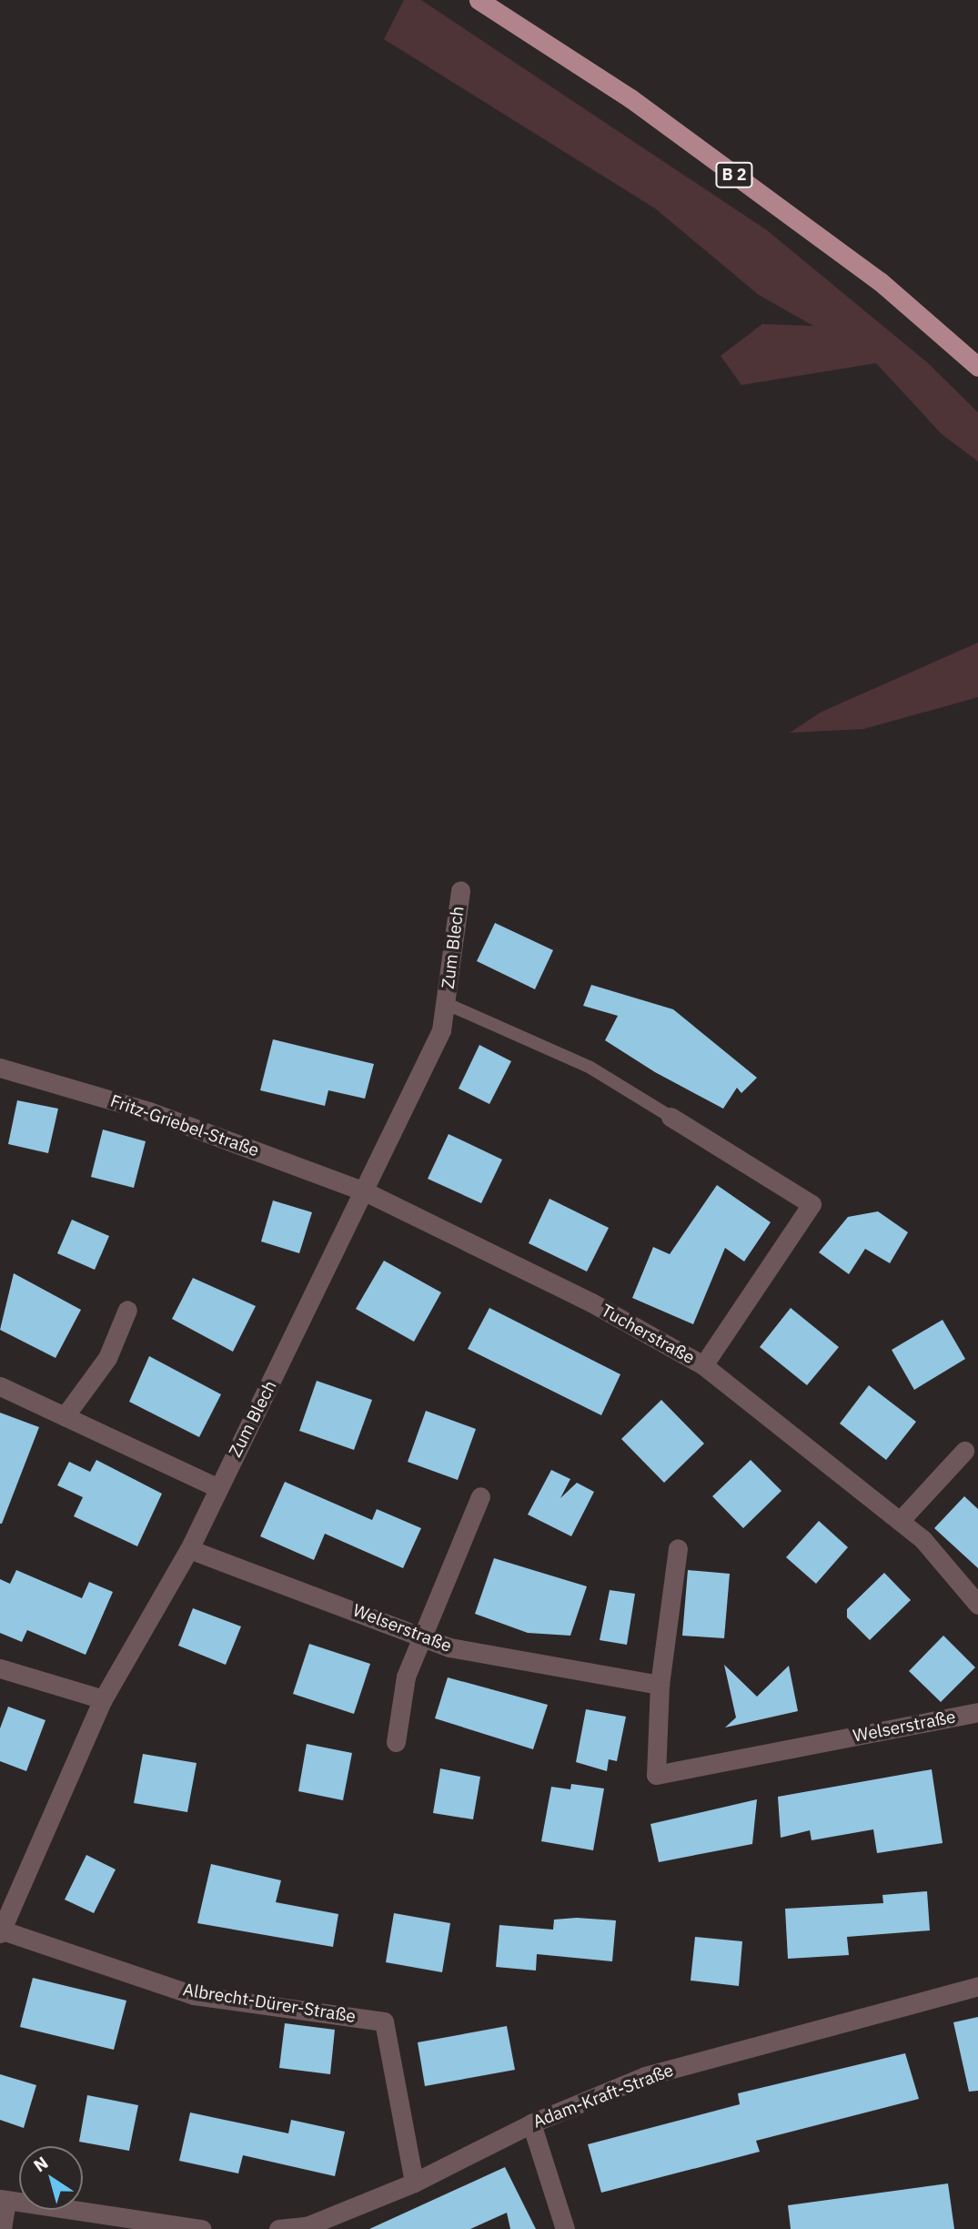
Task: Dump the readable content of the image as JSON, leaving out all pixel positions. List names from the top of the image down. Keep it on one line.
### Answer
{"streets":{"main road":["B 2"],"street":["Zum Blech","Fritz-Griebel-Straße","Tucherstraße","Welserstraße","Albrecht-Dürer-Straße","Adam-Kraft-Straße"]},"crossings":[["Zum Blech","Fritz-Griebel-Straße"],["Zum Blech","Tucherstraße"],["Zum Blech","Welserstraße"],["Zum Blech","Albrecht-Dürer-Straße"],["Fritz-Griebel-Straße","Tucherstraße"],["Albrecht-Dürer-Straße","Adam-Kraft-Straße"]],"north":"top left"}
